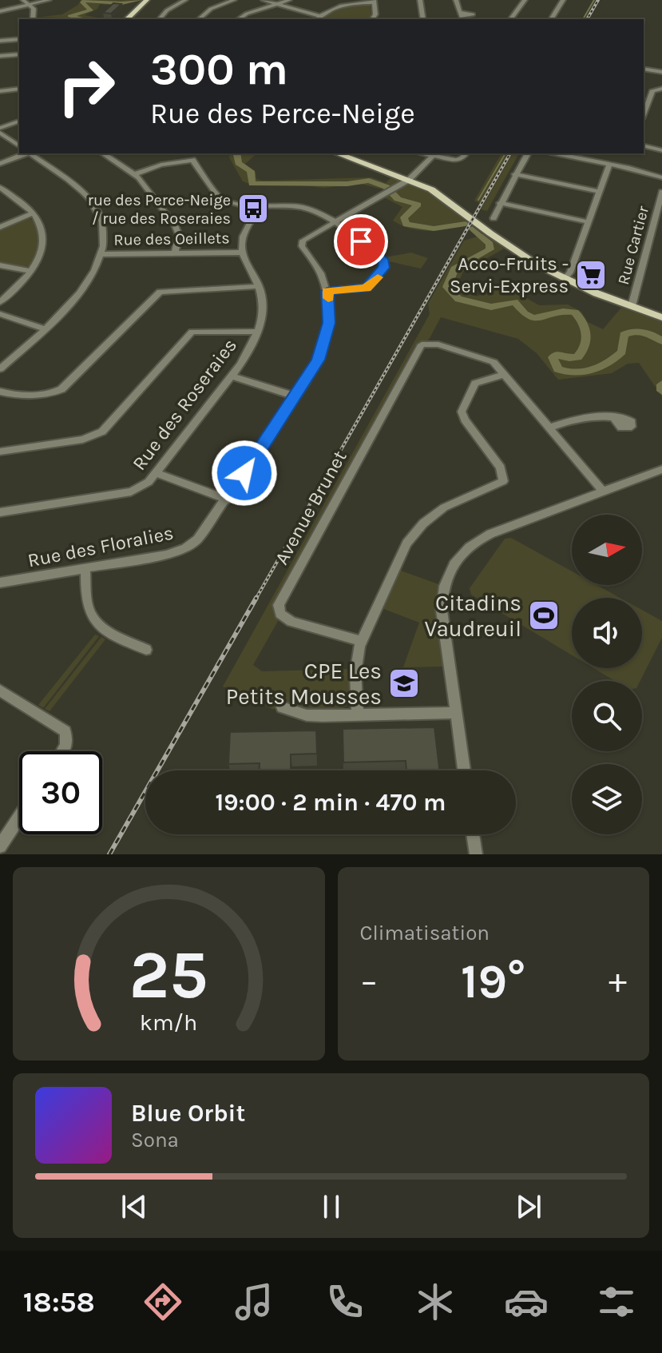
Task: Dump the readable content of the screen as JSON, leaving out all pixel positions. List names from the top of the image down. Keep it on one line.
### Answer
{"streets":{"street":["Rue des Oeillets","Rue Cartier","Rue des Roseraies","Avenue Brunet","Rue des Floralies"]},"crossings":[["Rue des Oeillets","Rue des Roseraies"]],"places":{"bus stop":["rue des Perce-Neige / rue des Roseraies"],"supermarket":["Acco-Fruits - Servi-Express"],"sports":["Citadins Vaudreuil"],"school or university":["CPE Les Petits Mousses"]},"north":"right","page":{"turn":["300 m","Rue des Perce-Neige"],"limit":"30","trip":"19:00 · 2 min · 470 m","tile":"Climatisation","heat":["−","19°","+"],"song":["Blue Orbit","Sona"],"tabs":"18:58","gauge":["25","km/h"]}}
